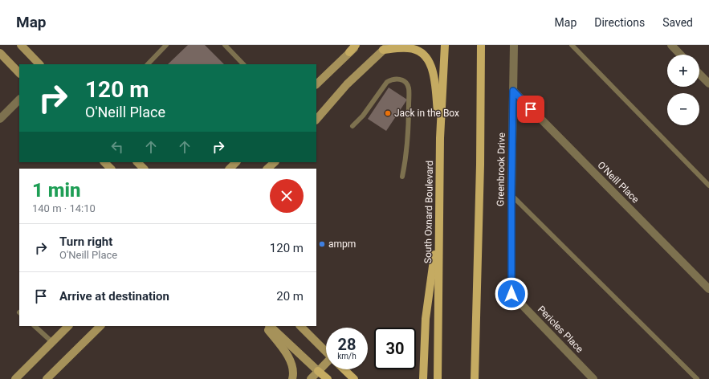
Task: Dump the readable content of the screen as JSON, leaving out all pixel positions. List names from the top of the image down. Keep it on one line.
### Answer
{"streets":{"main road":["South Oxnard Boulevard"],"street":["Greenbrook Drive","O'Neill Place","Pericles Place"]},"crossings":[["Greenbrook Drive","O'Neill Place"],["Greenbrook Drive","Pericles Place"]],"places":["Jack in the Box","ampm"],"page":{"header":"Map","nav":["Map","Directions","Saved"],"map_buttons":["+","−"],"turn":["120 m","O'Neill Place"],"heading":["1 min","140 m · 14:10"],"list":[{"name":"Turn right","note":"O'Neill Place","value":"120 m"},{"name":"Arrive at destination","value":"20 m"}],"speed":"28 km/h","limit":"30"}}
